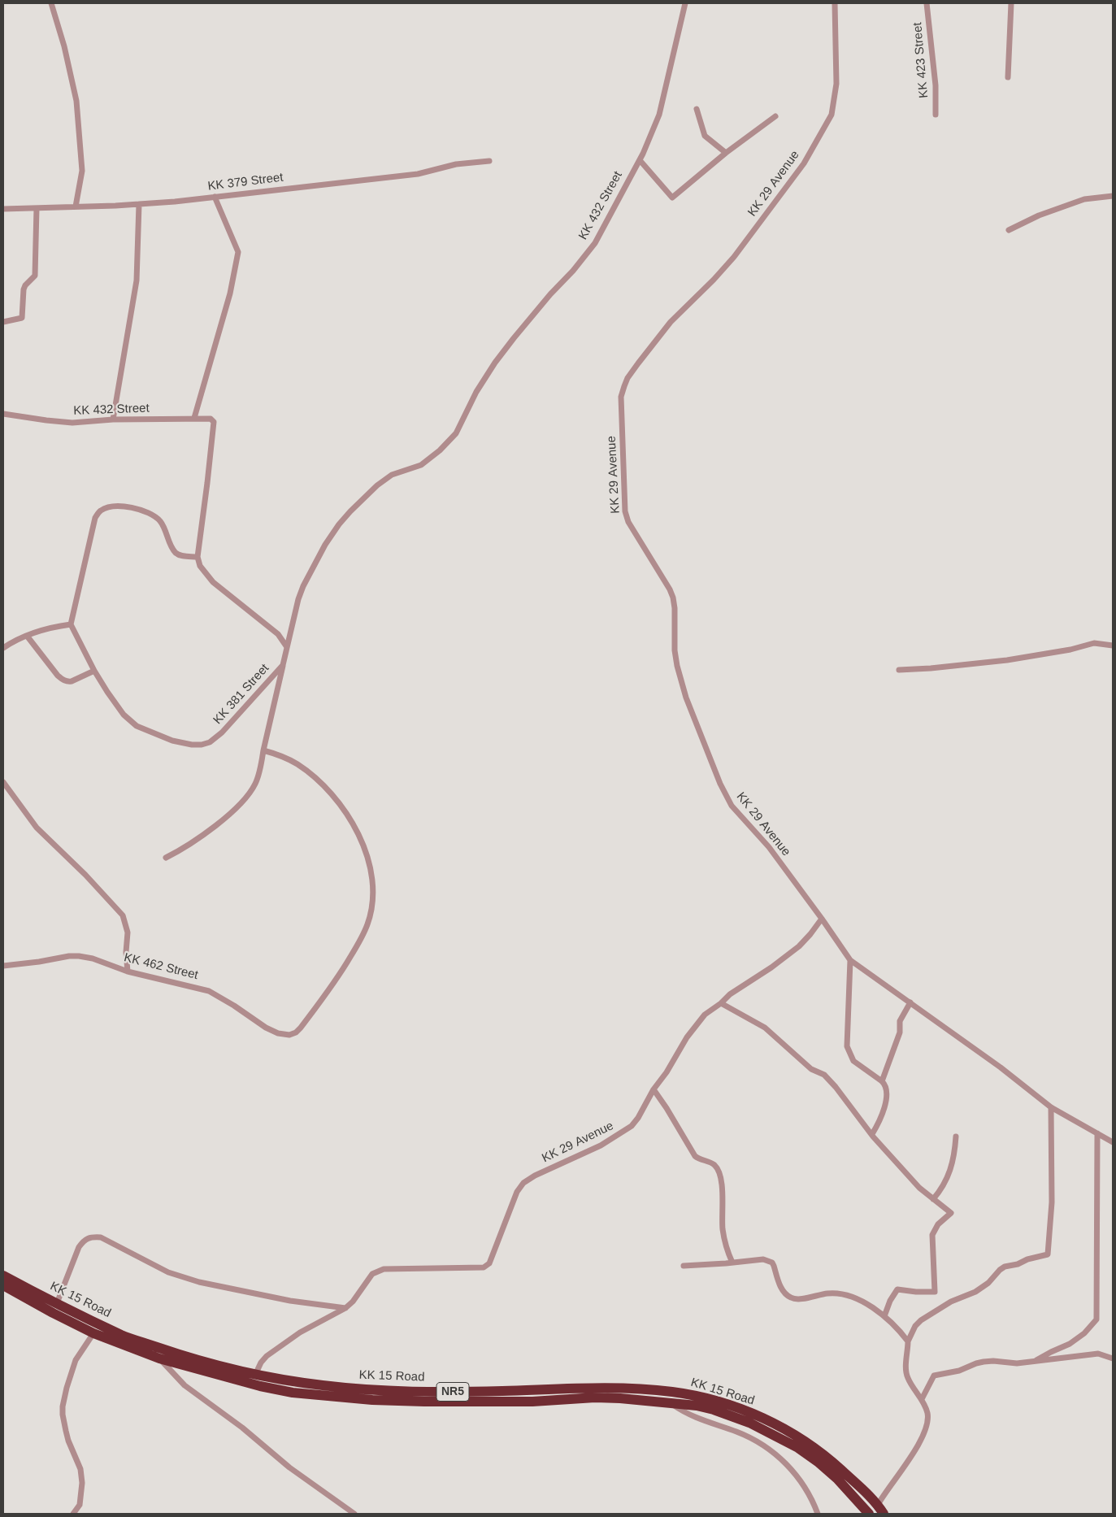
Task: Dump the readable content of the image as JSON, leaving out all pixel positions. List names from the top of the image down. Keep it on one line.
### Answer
{"streets":{"highway":["KK 15 Road","NR5"],"street":["KK 423 Street","KK 379 Street","KK 29 Avenue","KK 432 Street","KK 381 Street","KK 462 Street"]},"crossings":[["KK 29 Avenue","KK 15 Road"],["KK 432 Street","KK 381 Street"]]}
